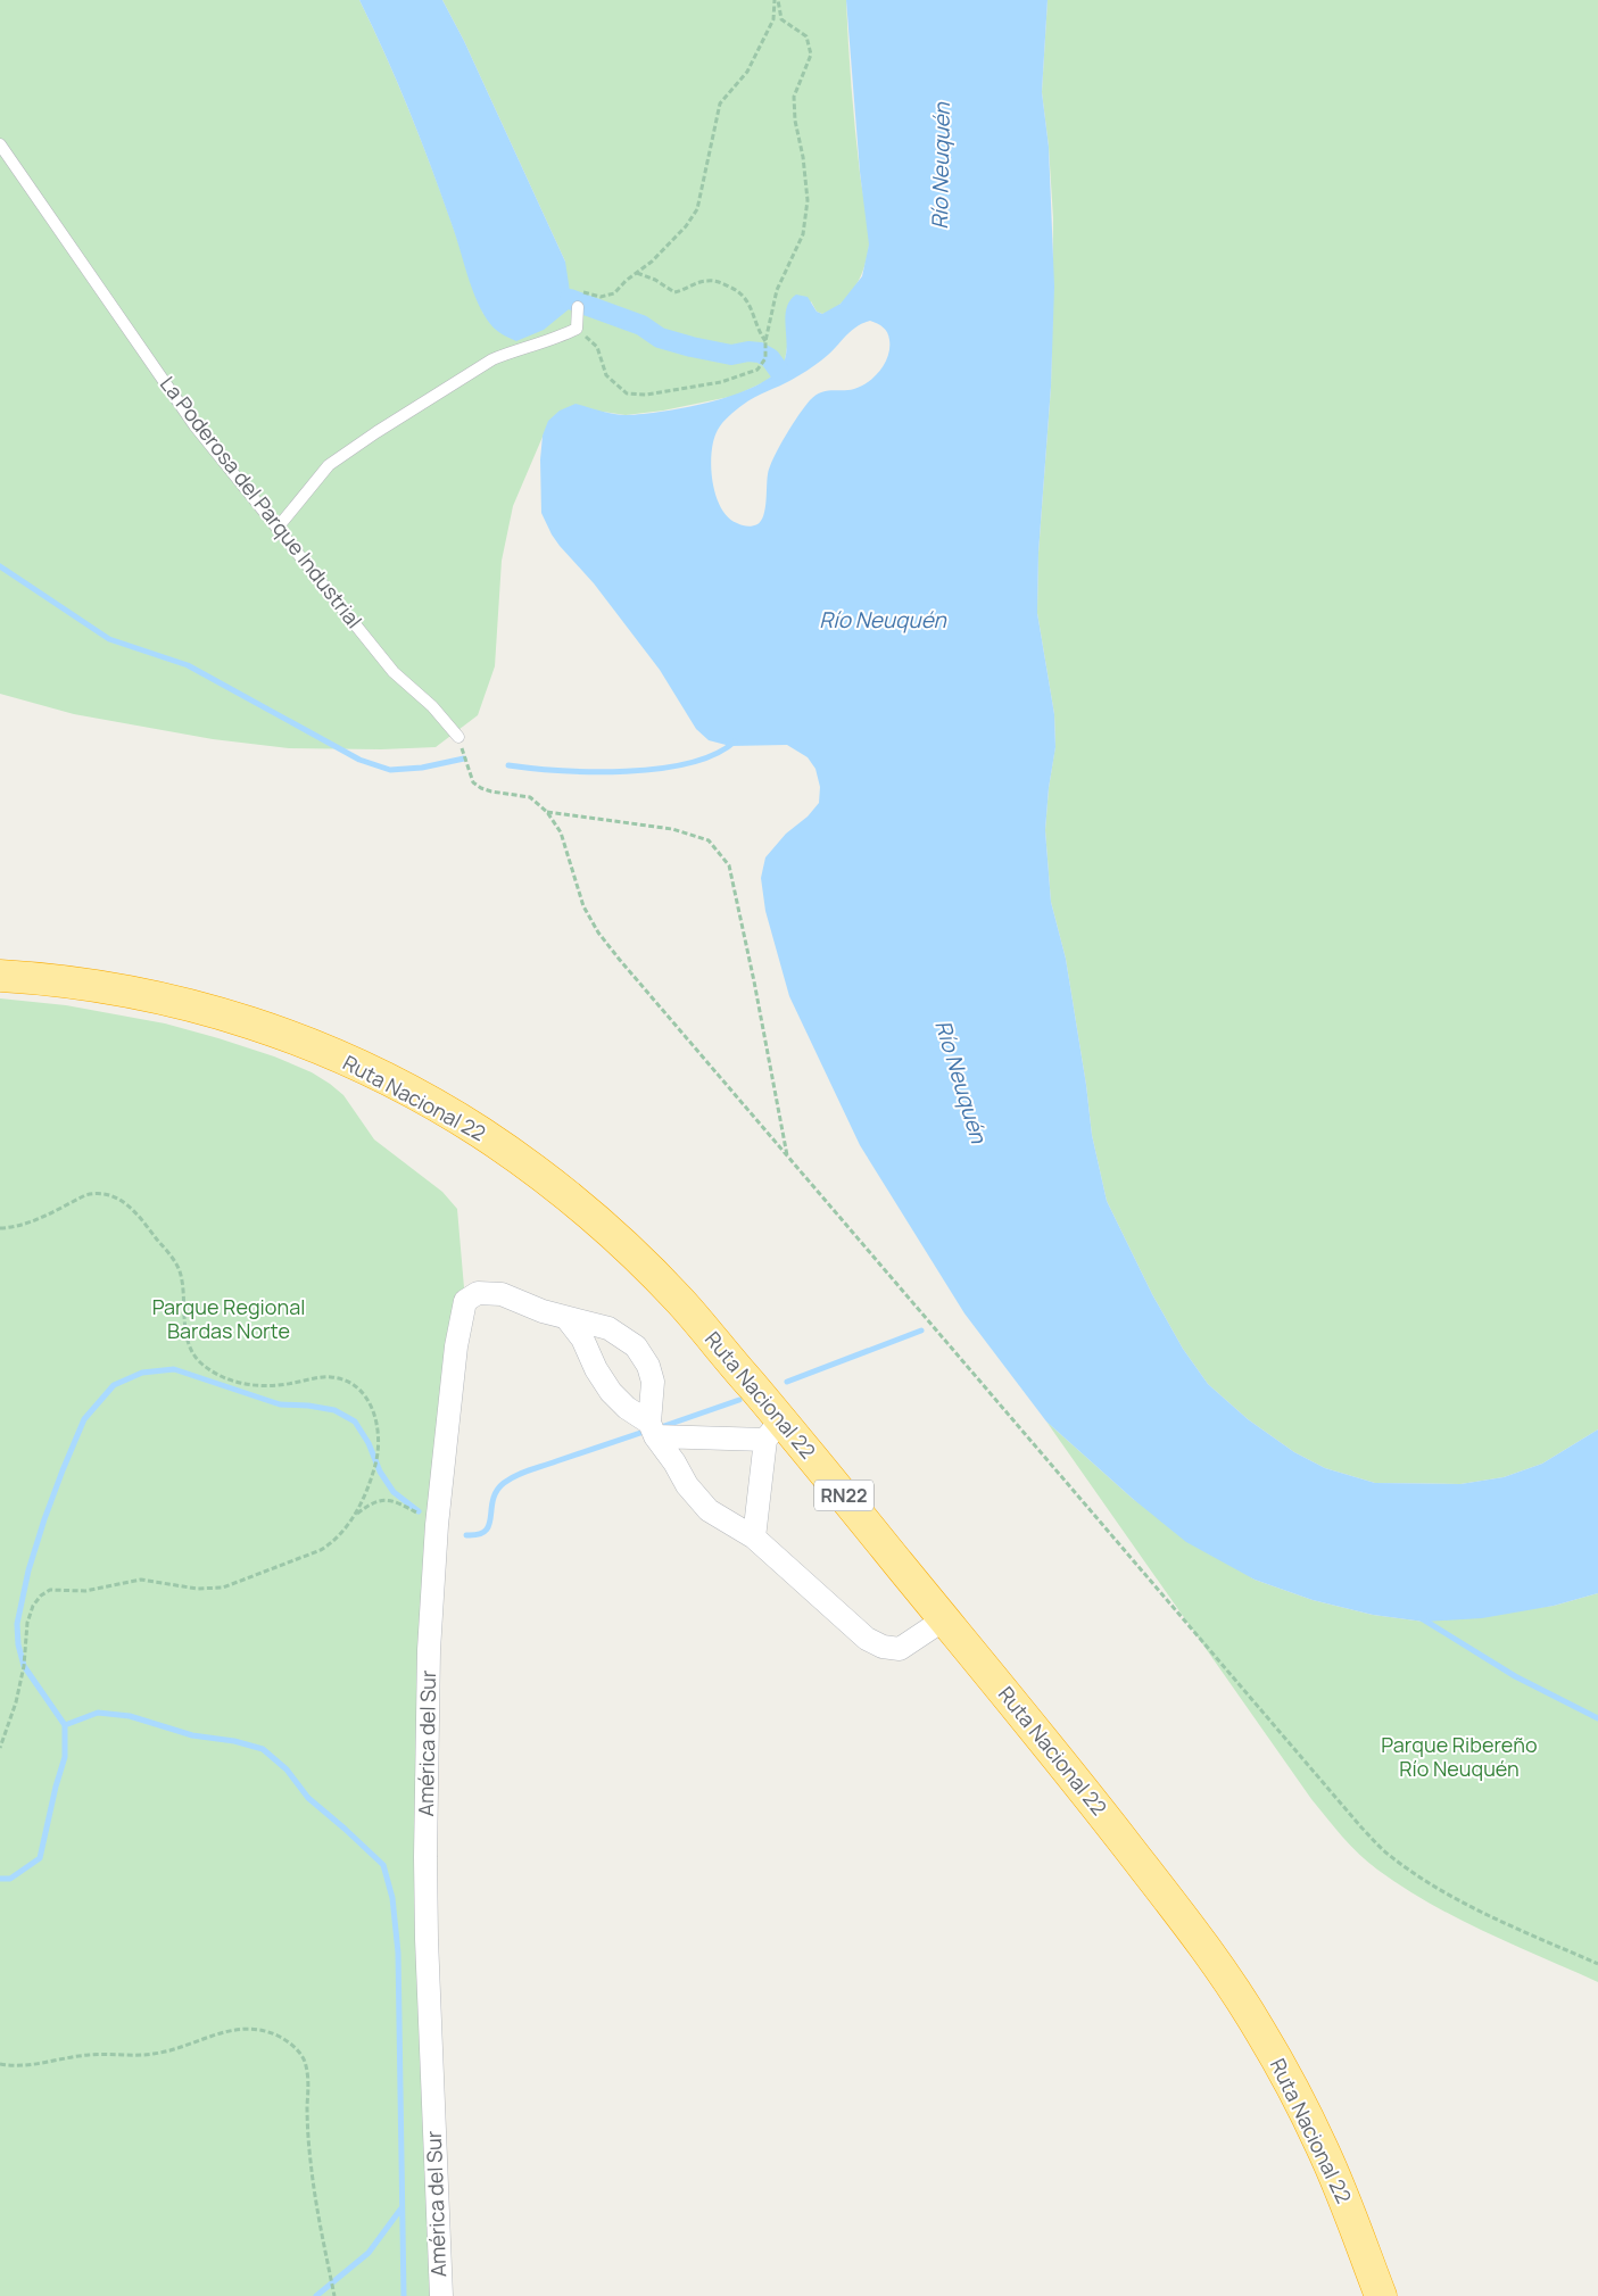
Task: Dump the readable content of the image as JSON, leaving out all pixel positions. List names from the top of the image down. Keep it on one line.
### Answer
{"streets":{"highway":["Ruta Nacional 22","RN22"],"street":["América del Sur"],"lane":["La Poderosa del Parque Industrial"]},"water":["Río Neuquén"],"parks":["Parque Regional Bardas Norte","Parque Ribereño Río Neuquén"]}
